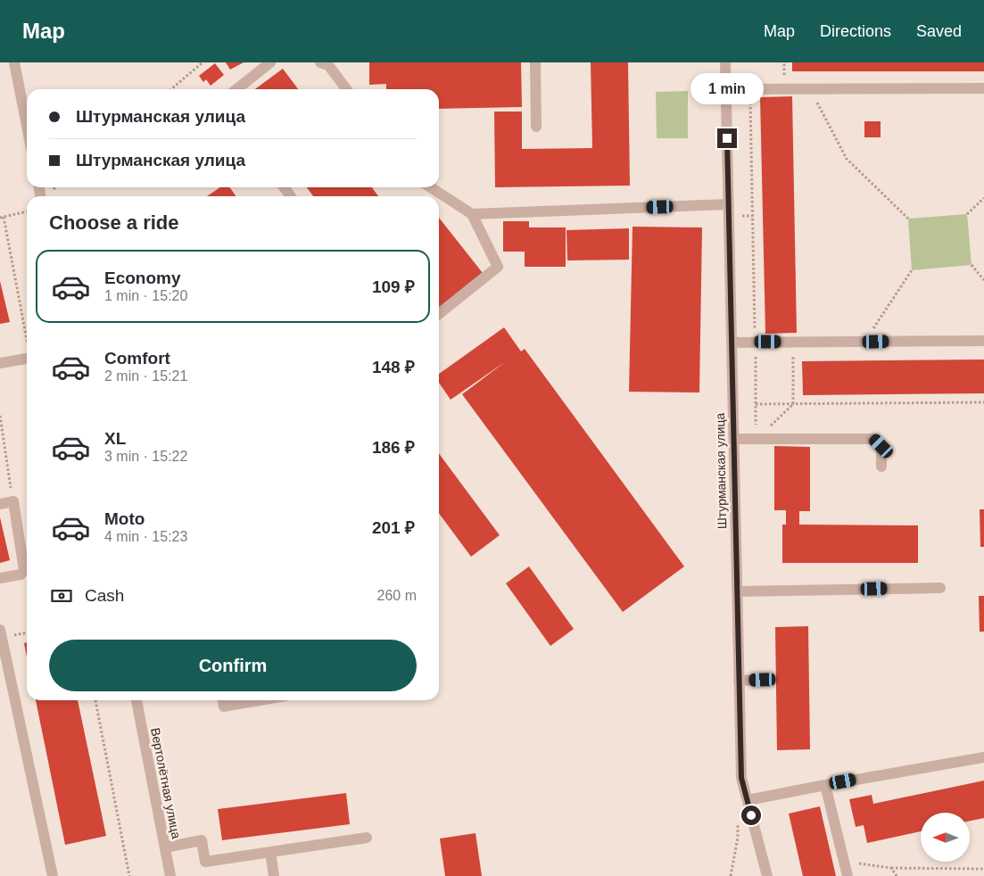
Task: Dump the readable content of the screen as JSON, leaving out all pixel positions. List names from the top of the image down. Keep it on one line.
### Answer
{"streets":{"street":["Штурманская улица","Вертолётная улица"]},"north":"left","page":{"header":"Map","nav":["Map","Directions","Saved"],"bubble":"1 min","banner":["Штурманская улица","Штурманская улица"],"heading":"Choose a ride","list":[{"name":"Economy","note":"1 min · 15:20","value":"109 ₽"},{"name":"Comfort","note":"2 min · 15:21","value":"148 ₽"},{"name":"XL","note":"3 min · 15:22","value":"186 ₽"},{"name":"Moto","note":"4 min · 15:23","value":"201 ₽"}],"pay":["Cash","260 m"],"buttons":"Confirm"}}
